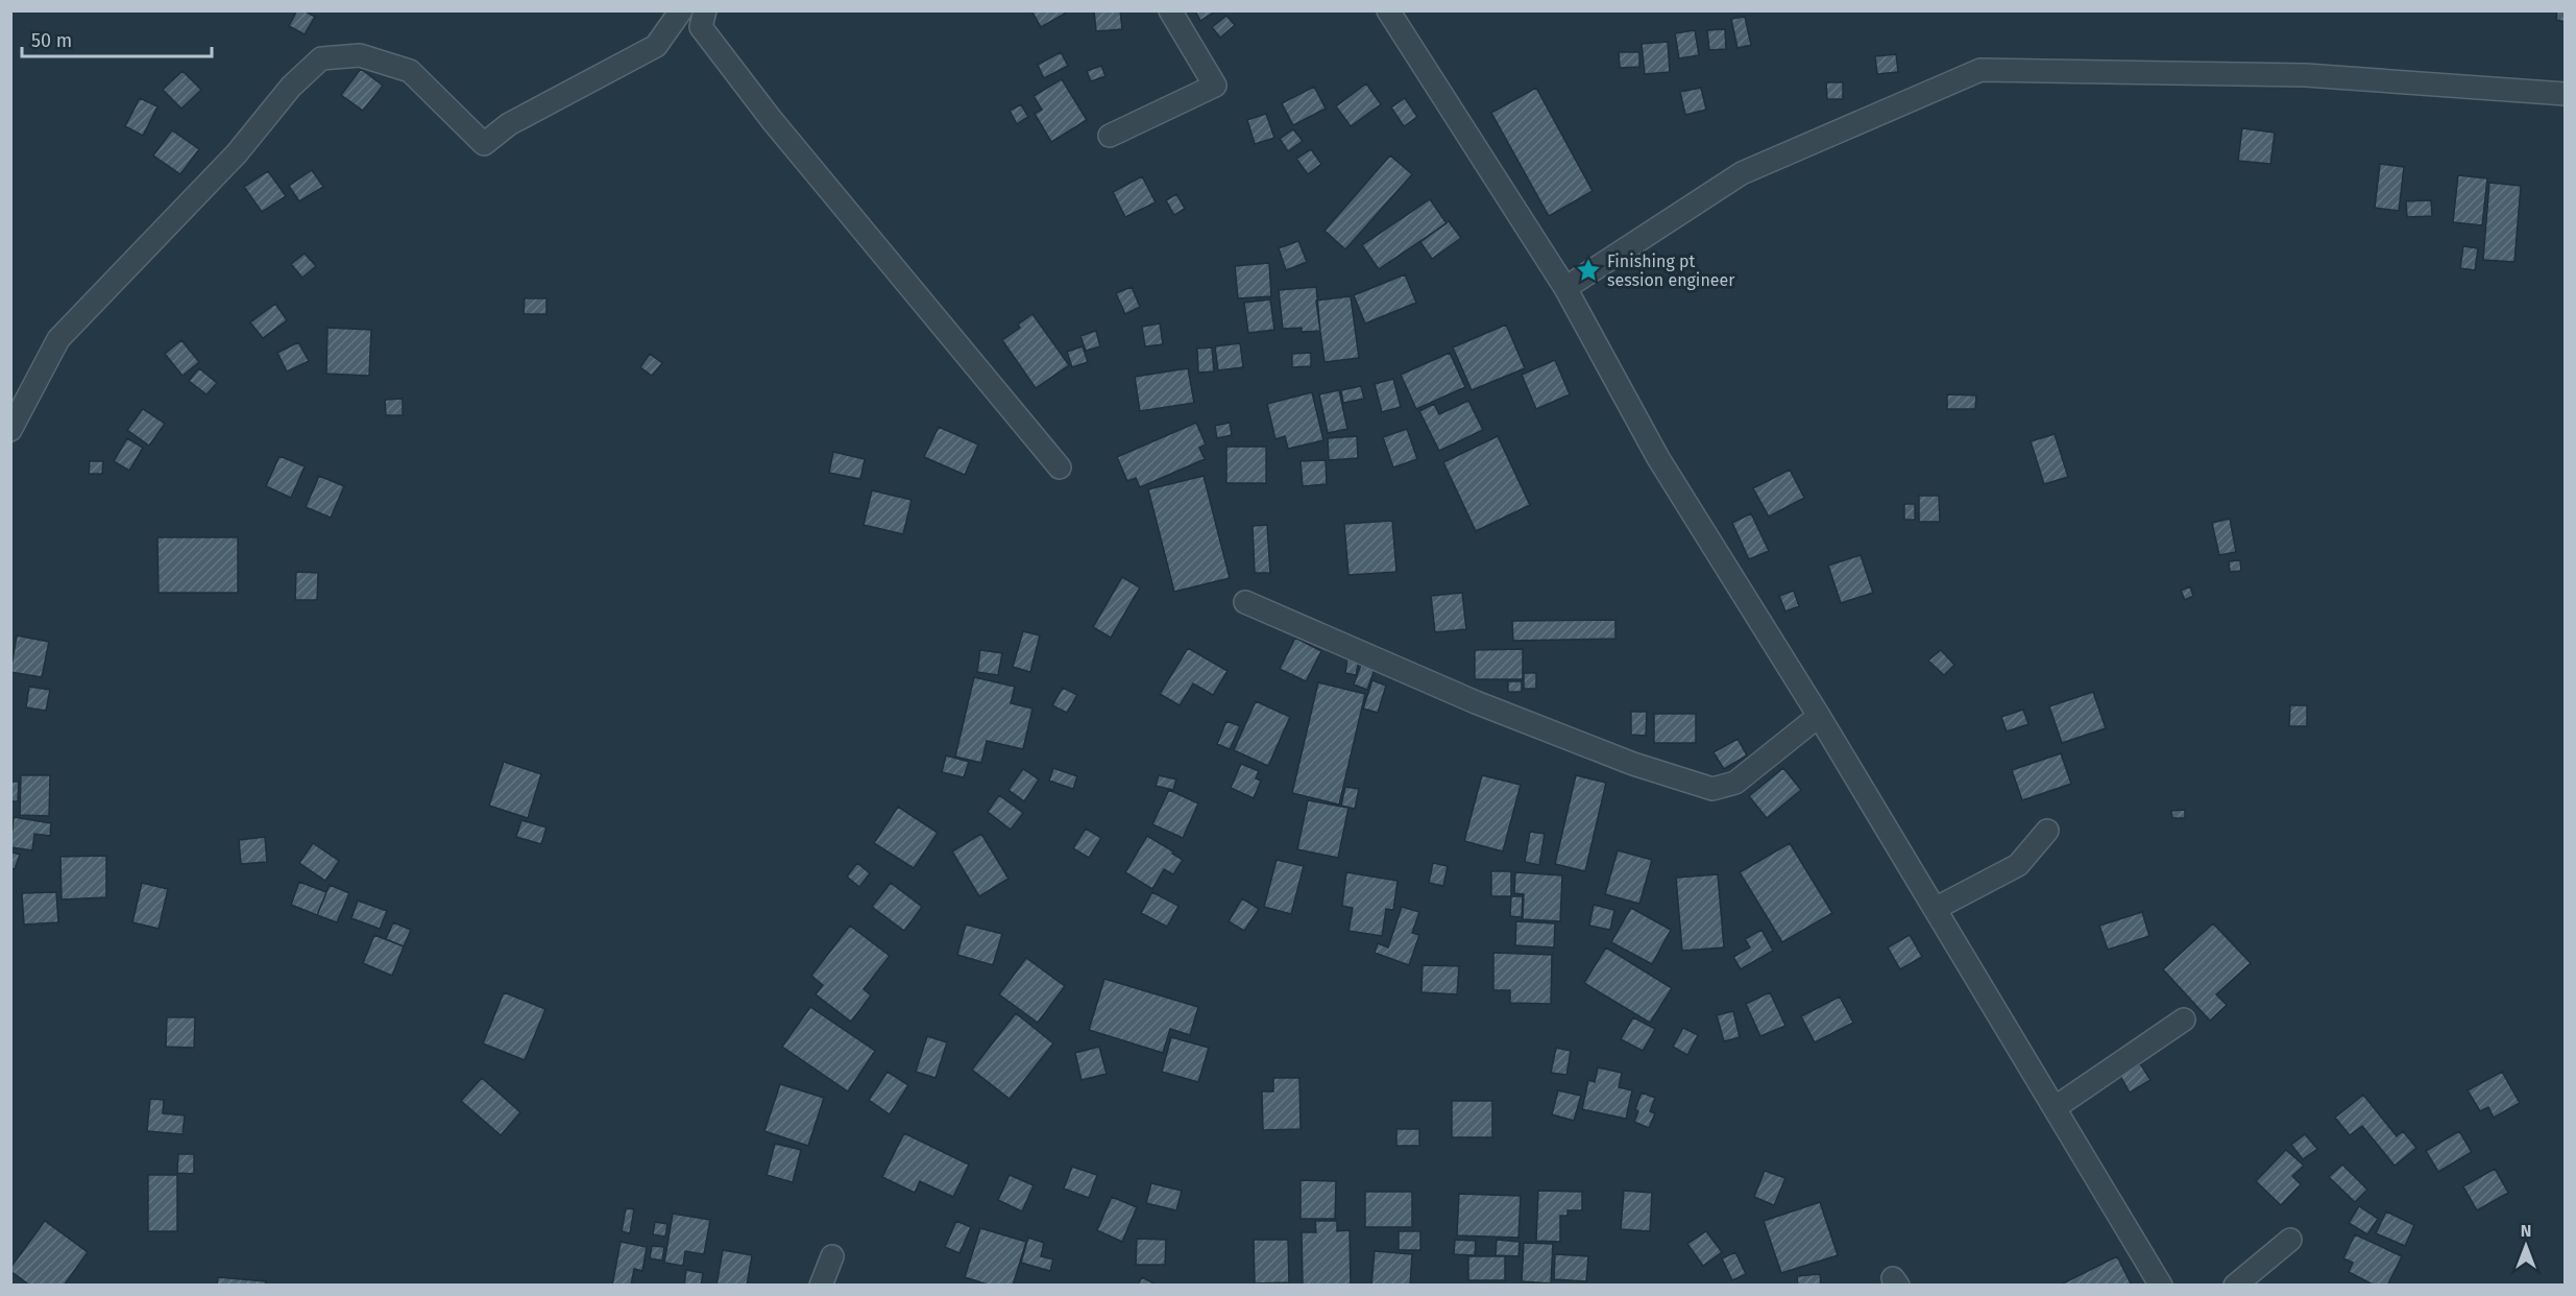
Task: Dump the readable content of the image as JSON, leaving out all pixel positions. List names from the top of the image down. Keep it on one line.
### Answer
{"places":{"place":["Finishing pt session engineer"]},"scale_bar":"50 m","north":"top"}
